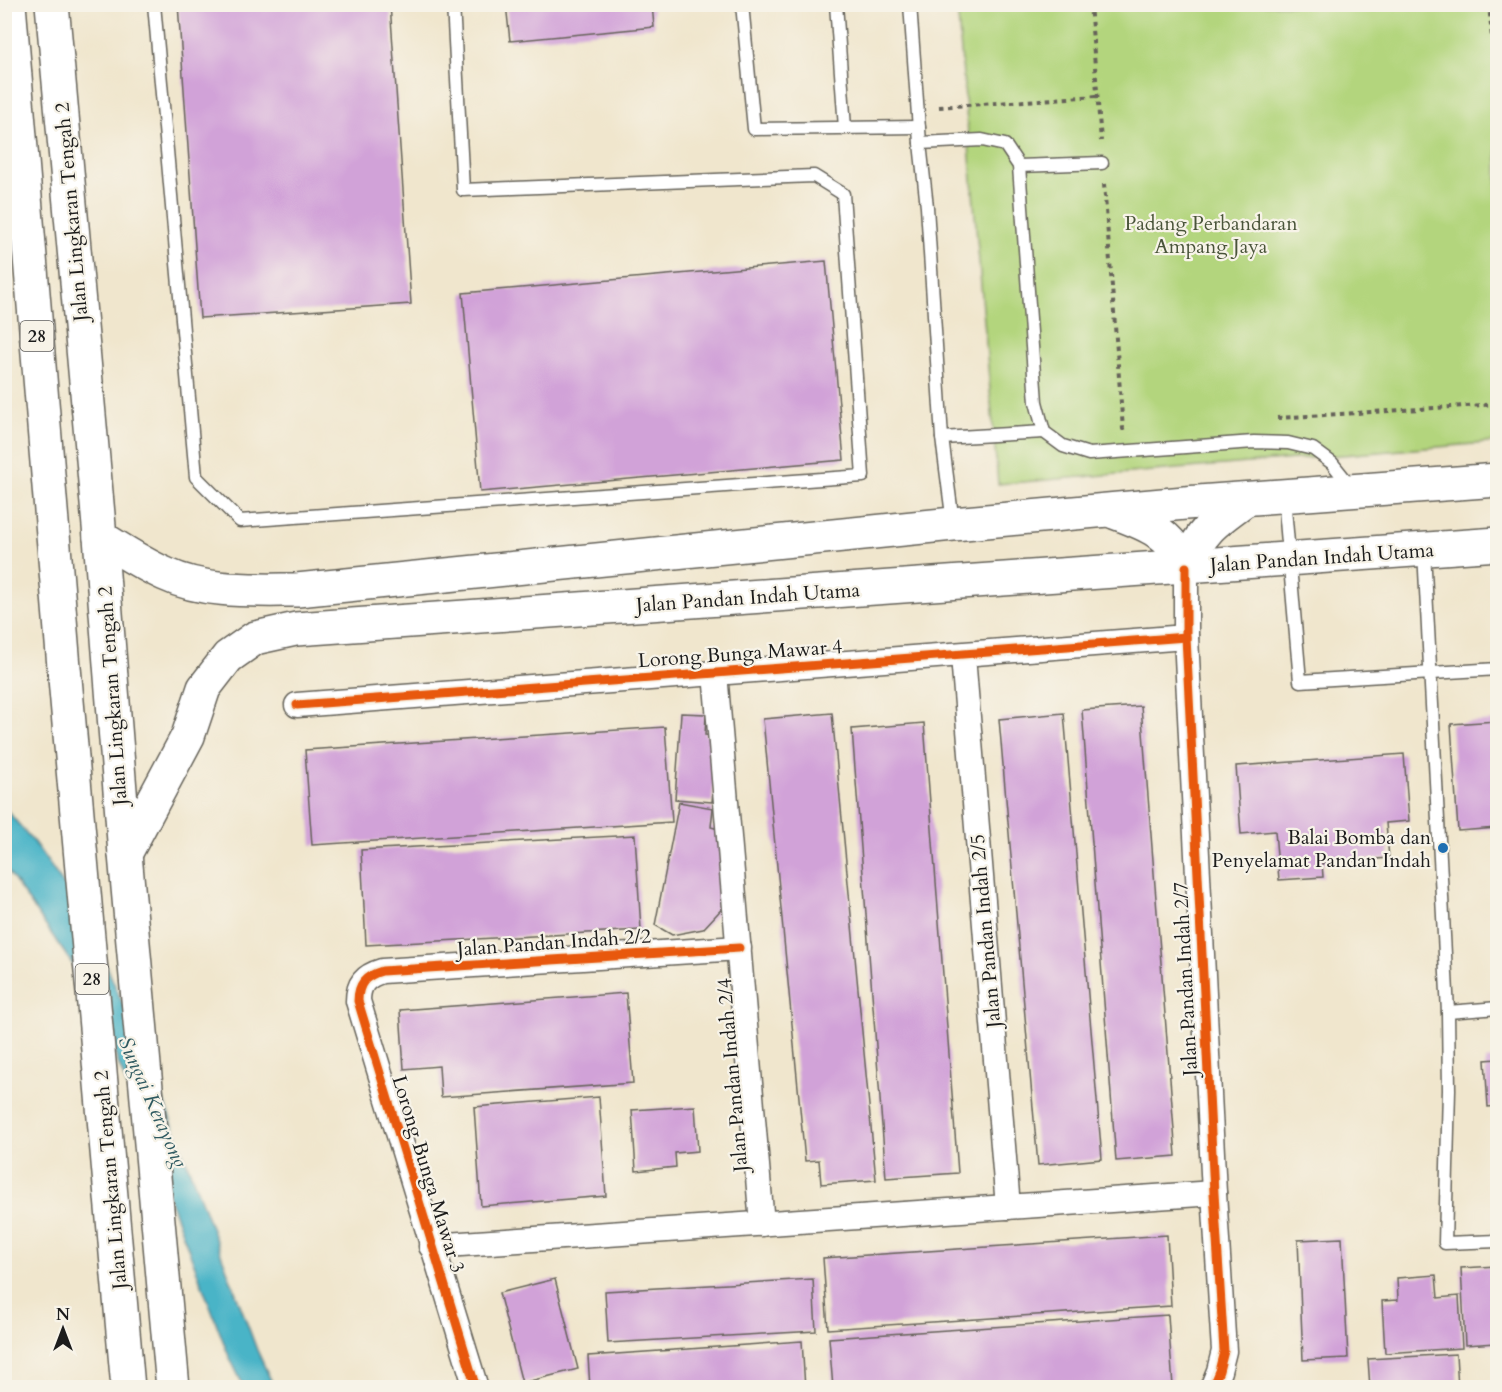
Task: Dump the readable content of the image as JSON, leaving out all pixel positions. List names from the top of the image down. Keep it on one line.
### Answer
{"streets":{"main road":["Jalan Lingkaran Tengah 2","28","Jalan Pandan Indah Utama"],"street":["Lorong Bunga Mawar 4","Jalan Pandan Indah 2/5","Jalan Pandan Indah 2/2","Jalan Pandan Indah 2/7","Jalan Pandan Indah 2/4","Lorong Bunga Mawar 3"]},"crossings":[["Jalan Lingkaran Tengah 2","Jalan Pandan Indah Utama"],["Jalan Pandan Indah Utama","Jalan Pandan Indah 2/7"],["Lorong Bunga Mawar 4","Jalan Pandan Indah 2/5"],["Lorong Bunga Mawar 4","Jalan Pandan Indah 2/7"],["Lorong Bunga Mawar 4","Jalan Pandan Indah 2/4"],["Jalan Pandan Indah 2/2","Jalan Pandan Indah 2/4"],["Jalan Pandan Indah 2/2","Lorong Bunga Mawar 3"]],"water":["Sungai Kerayong"],"parks":["Padang Perbandaran Ampang Jaya"],"places":["Balai Bomba dan Penyelamat Pandan Indah"],"north":"top"}
